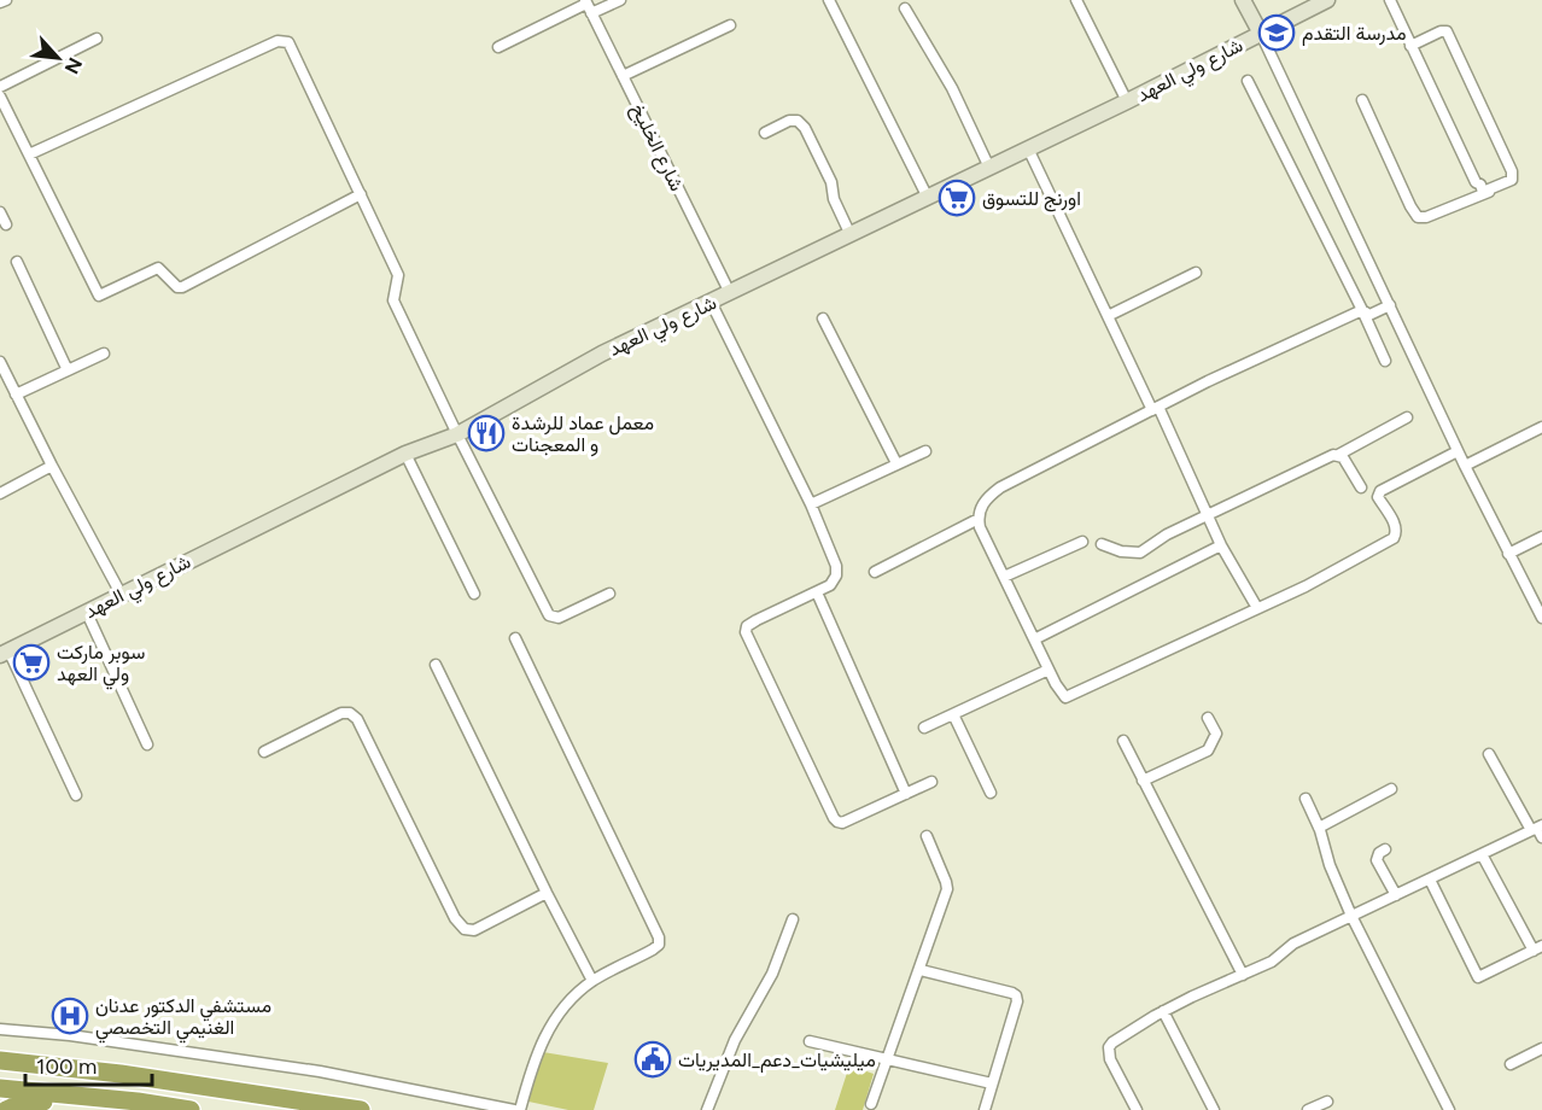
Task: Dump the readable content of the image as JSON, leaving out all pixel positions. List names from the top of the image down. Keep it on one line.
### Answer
{"streets":{"main road":["شارع ولي العهد"],"street":["شارع الخليخ"]},"crossings":[["شارع ولي العهد","شارع الخليخ"]],"places":{"school or university":["مدرسة التقدم"],"supermarket":["اورنج للتسوق","سوبر ماركت ولي العهد"],"restaurant":["معمل عماد للرشدة و المعجنات"],"hospital":["مستشفي الدكتور عدنان الغنيمي التخصصي"],"public building":["ميليشيات_دعم_المديريات"]},"scale_bar":"100 m","north":"bottom right"}
